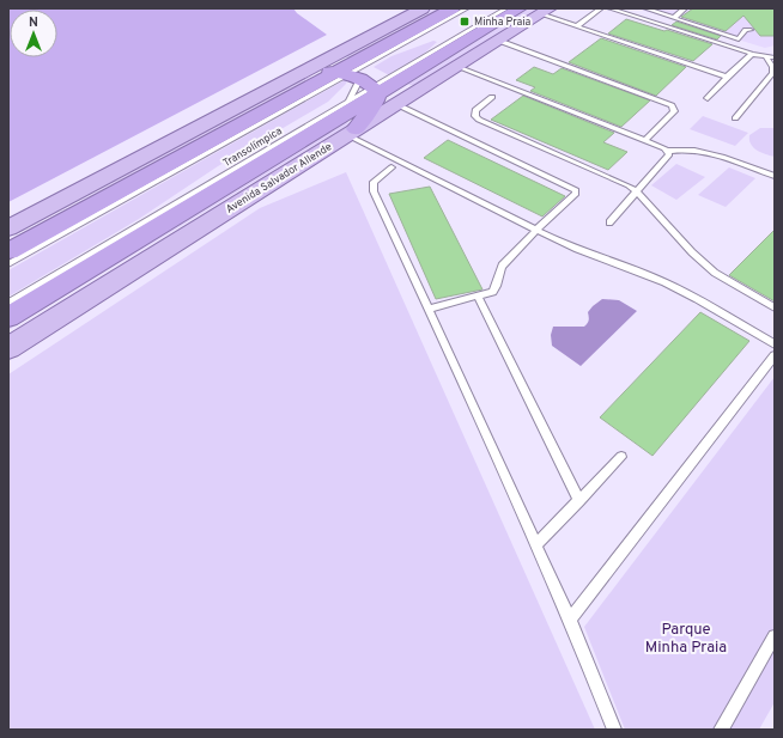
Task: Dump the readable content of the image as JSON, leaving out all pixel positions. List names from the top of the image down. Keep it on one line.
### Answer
{"streets":{"highway":["Avenida Salvador Allende"],"lane":["Transolímpica"]},"crossings":[["Transolímpica","Avenida Salvador Allende"]],"parks":["Parque Minha Praia"],"places":{"transit":["Minha Praia"]},"north":"top"}
